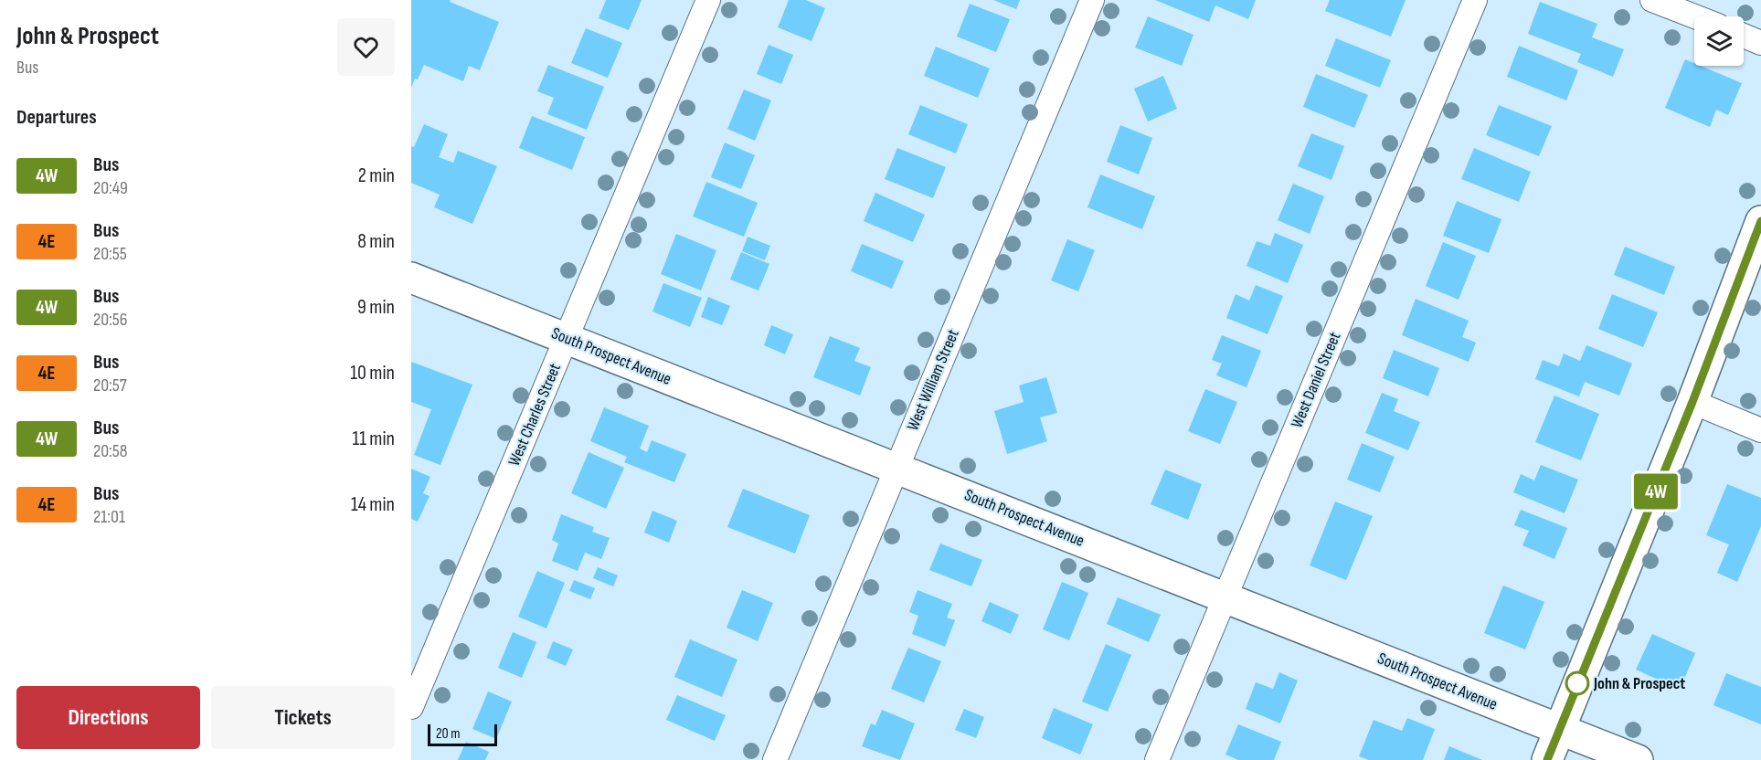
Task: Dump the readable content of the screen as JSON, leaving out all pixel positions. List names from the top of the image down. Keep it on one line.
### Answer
{"streets":{"main road":["South Prospect Avenue"],"street":["West William Street","West Daniel Street","West Charles Street"]},"crossings":[["South Prospect Avenue","West William Street"],["South Prospect Avenue","West Daniel Street"],["South Prospect Avenue","West Charles Street"]],"places":["John & Prospect"],"lines":["bus line 4W"],"scale_bar":"20 m","page":{"heading":[["John & Prospect","Bus"],"Departures"],"on_map":"4W","list":[{"mark":"4W","name":"Bus","note":"20:49","value":"2 min"},{"mark":"4E","name":"Bus","note":"20:55","value":"8 min"},{"mark":"4W","name":"Bus","note":"20:56","value":"9 min"},{"mark":"4E","name":"Bus","note":"20:57","value":"10 min"},{"mark":"4W","name":"Bus","note":"20:58","value":"11 min"},{"mark":"4E","name":"Bus","note":"21:01","value":"14 min"}],"buttons":["Directions","Tickets"],"scale":"20 m"}}
